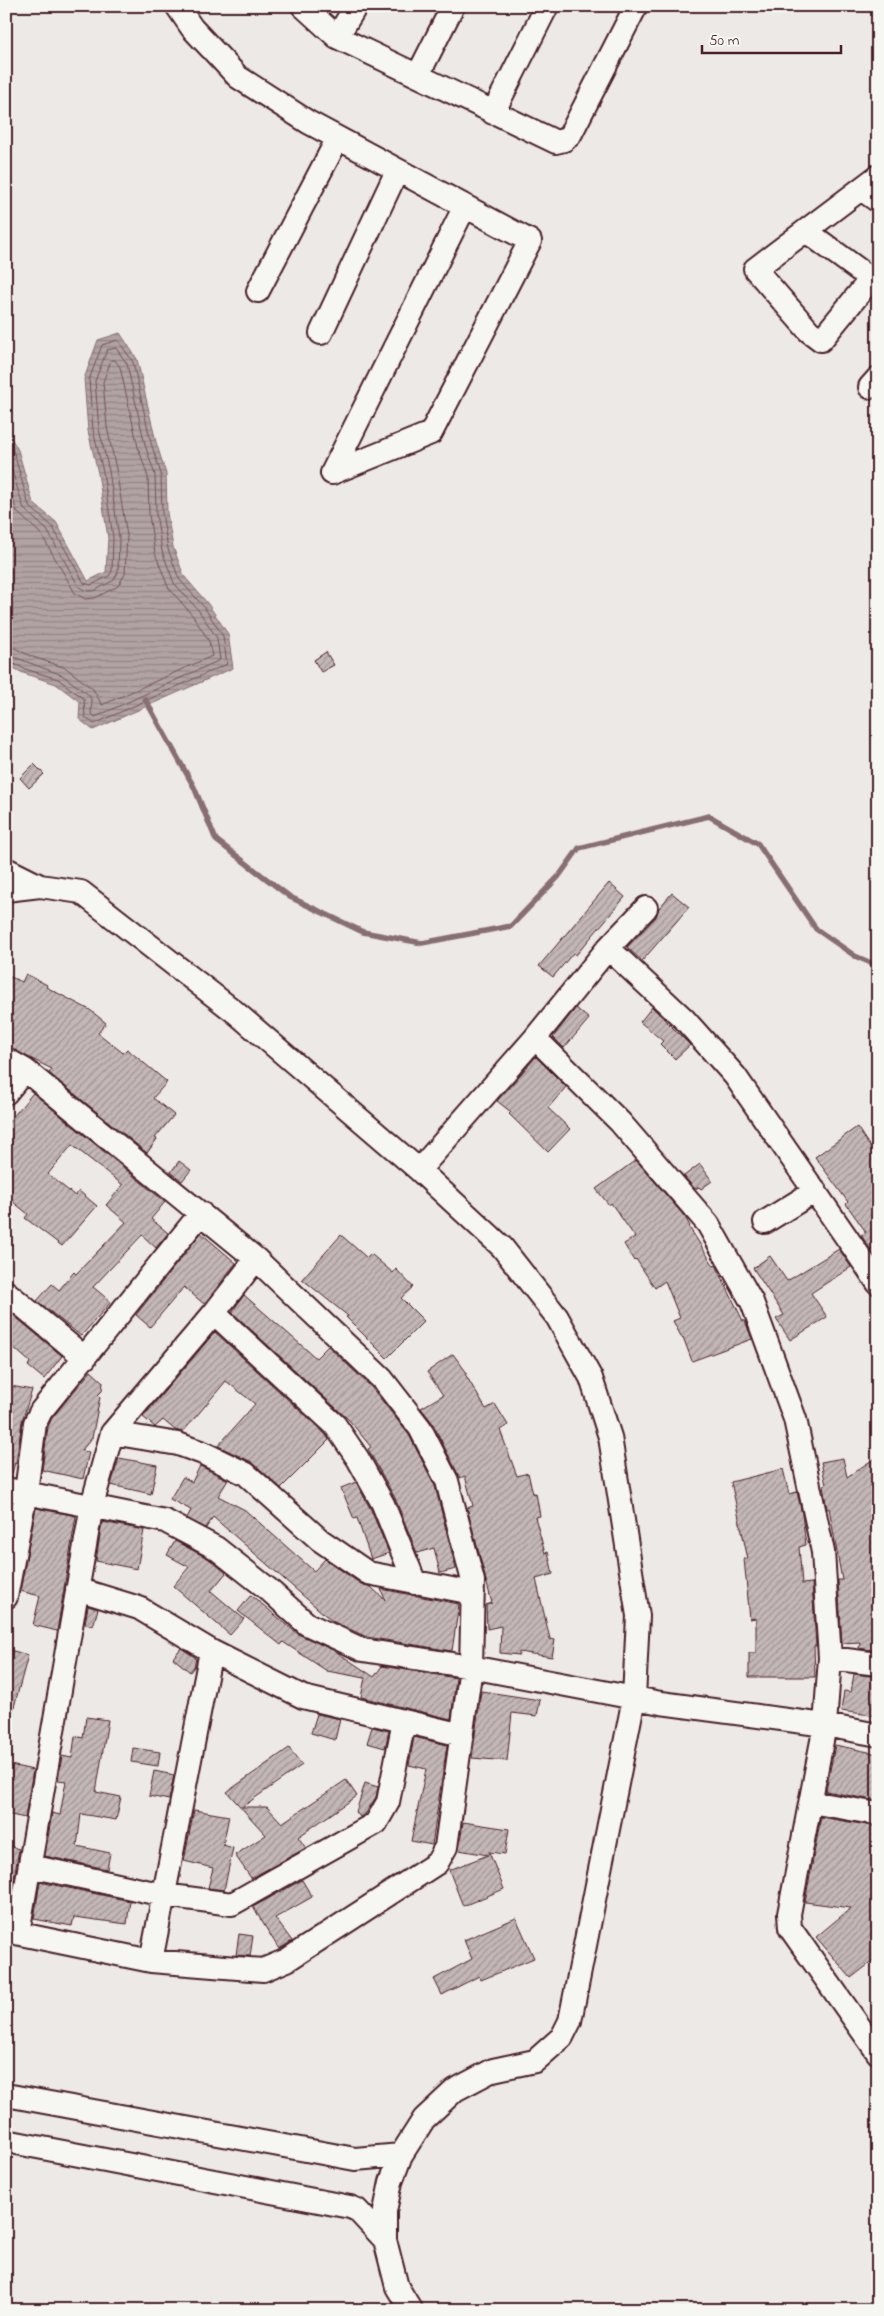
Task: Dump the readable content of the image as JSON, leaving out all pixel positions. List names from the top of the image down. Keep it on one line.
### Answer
{"scale_bar":"50 m"}
